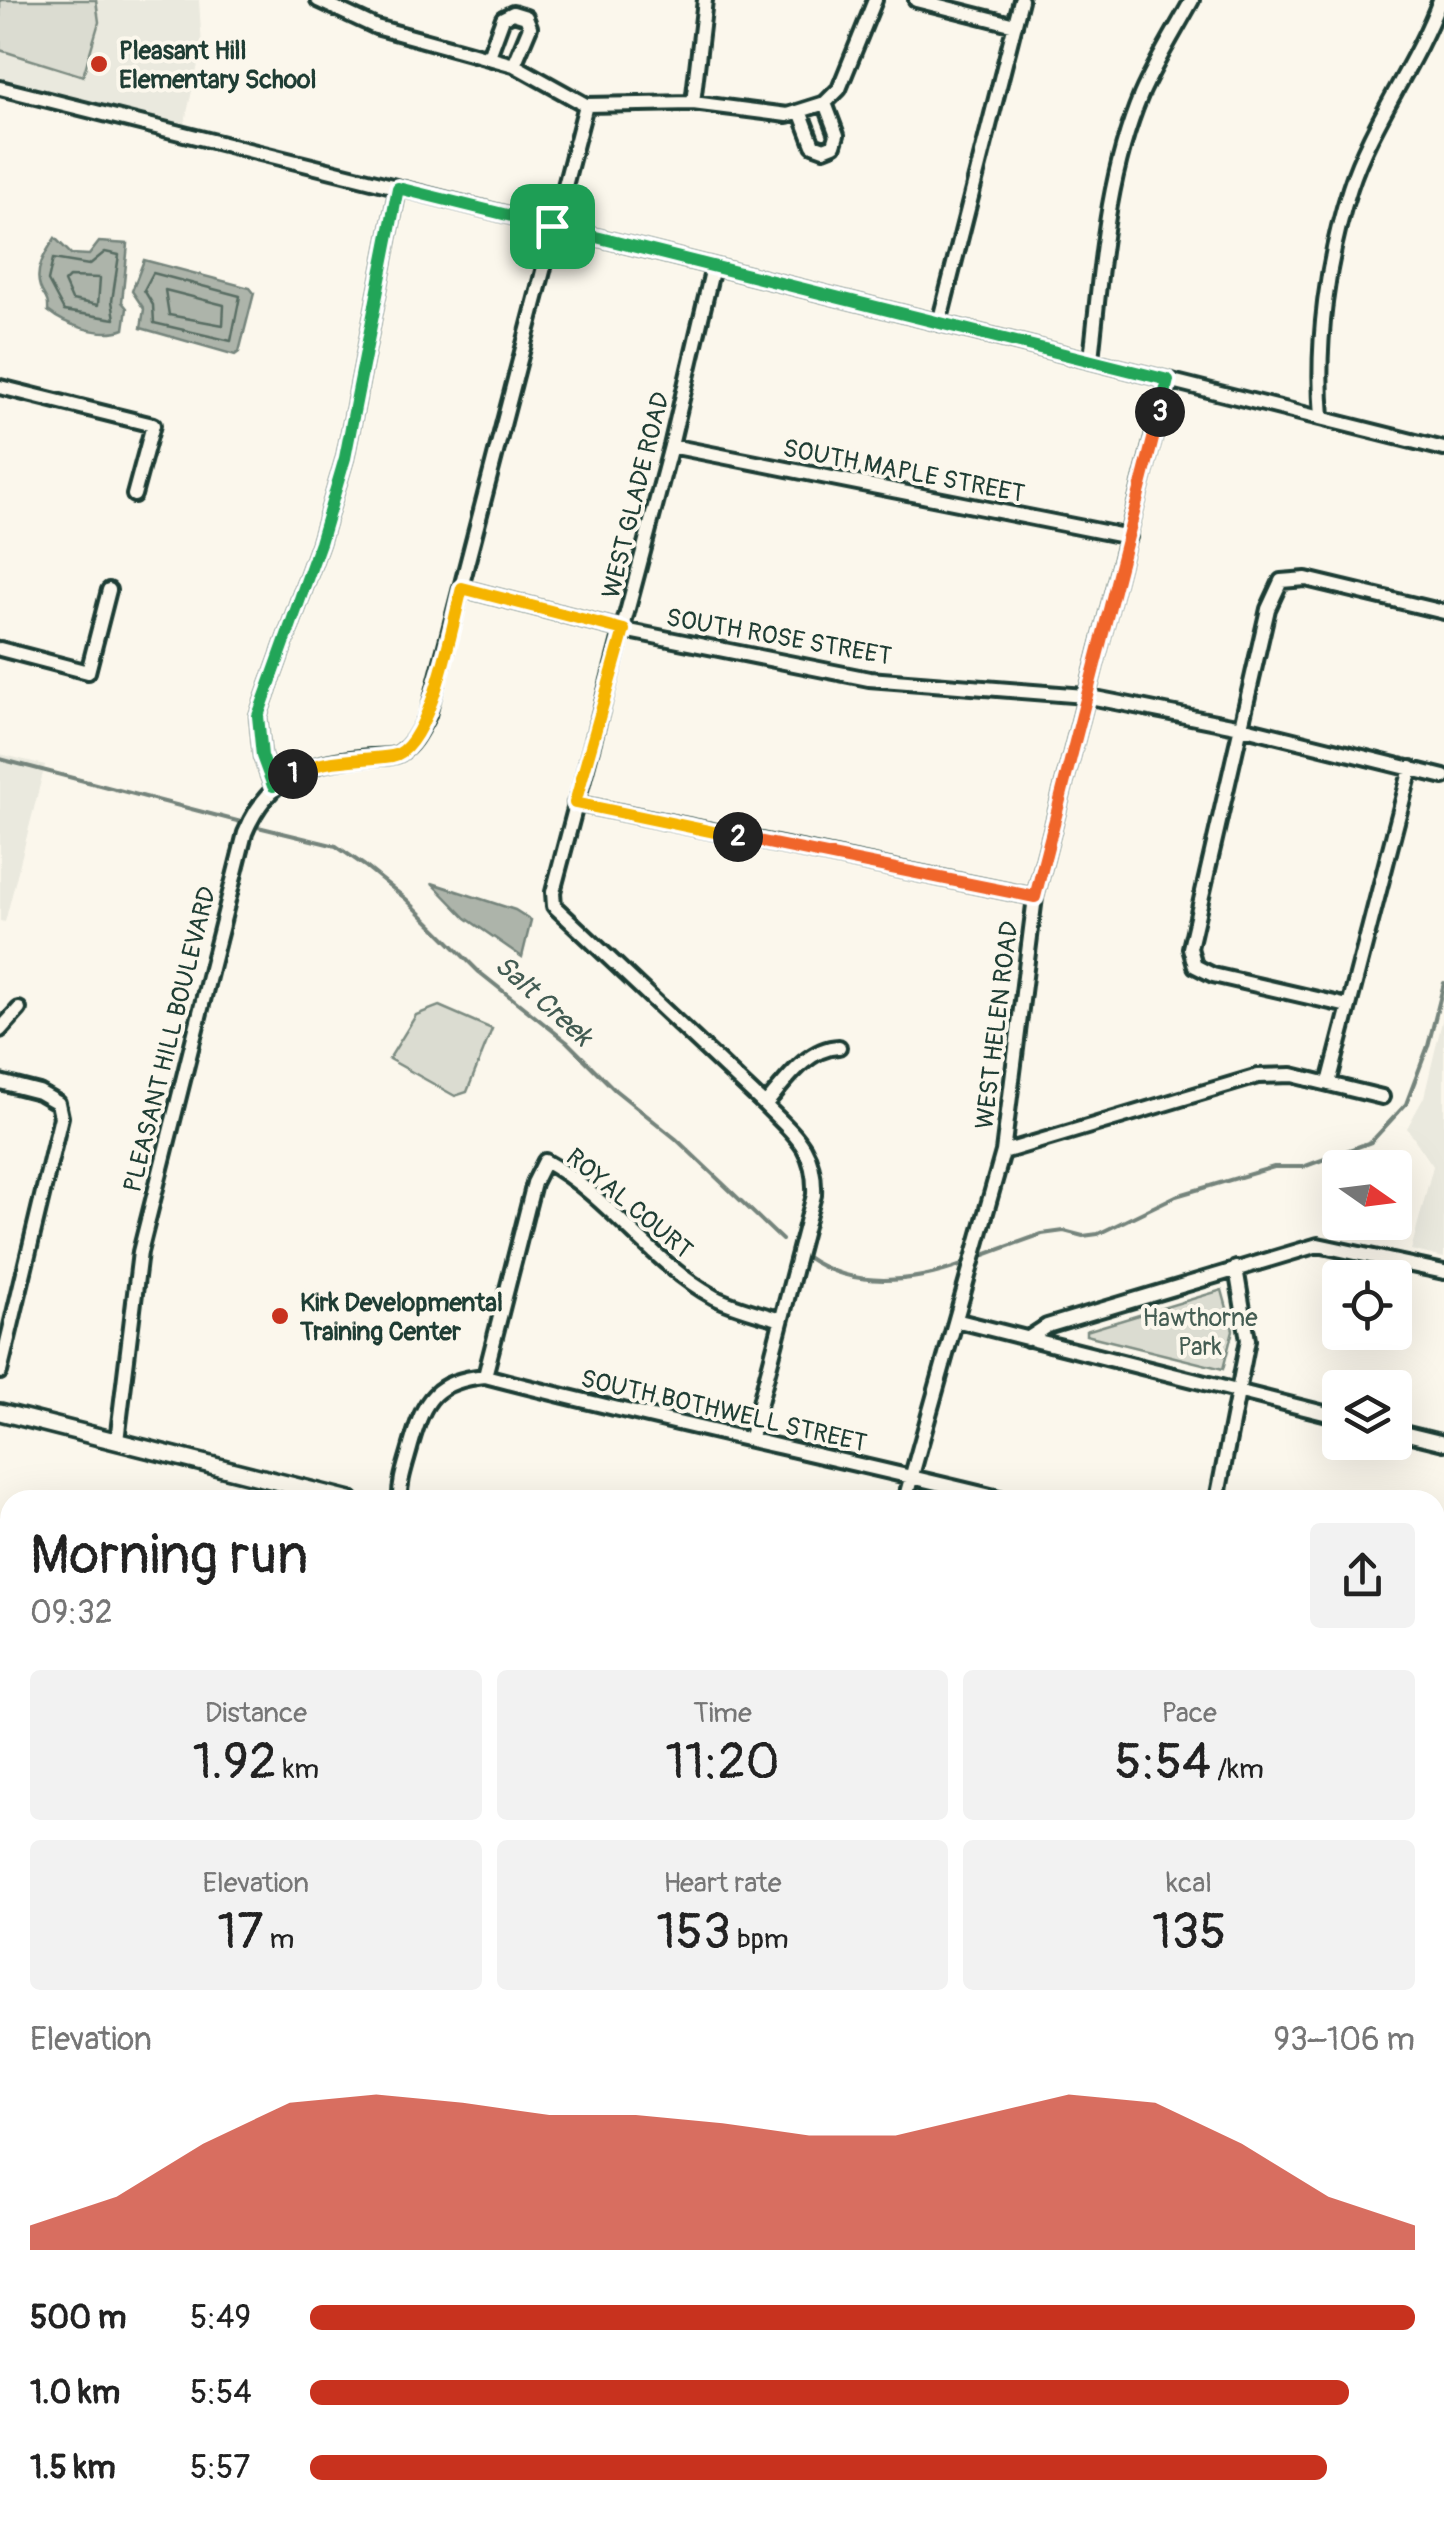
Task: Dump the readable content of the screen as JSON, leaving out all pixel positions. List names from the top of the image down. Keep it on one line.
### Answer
{"streets":{"street":["SOUTH MAPLE STREET","WEST GLADE ROAD","SOUTH ROSE STREET","WEST HELEN ROAD","PLEASANT HILL BOULEVARD","ROYAL COURT","SOUTH BOTHWELL STREET"]},"crossings":[["SOUTH MAPLE STREET","WEST GLADE ROAD"],["SOUTH MAPLE STREET","WEST HELEN ROAD"],["WEST GLADE ROAD","SOUTH ROSE STREET"],["SOUTH ROSE STREET","WEST HELEN ROAD"],["WEST HELEN ROAD","SOUTH BOTHWELL STREET"],["ROYAL COURT","SOUTH BOTHWELL STREET"]],"water":["Salt Creek"],"parks":["Hawthorne Park"],"places":["Pleasant Hill Elementary School","Kirk Developmental Training Center"],"north":"right","page":{"pins":["3","1","2"],"heading":["Morning run","09:32"],"stats":[["Distance","1.92 km"],["Time","11:20"],["Pace","5:54 /km"],["Elevation","17 m"],["Heart rate","153 bpm"],["kcal","135"]],"chart":["Elevation","93–106 m"],"list":[{"name":"500 m","note":"5:49"},{"name":"1.0 km","note":"5:54"},{"name":"1.5 km","note":"5:57"}]}}
